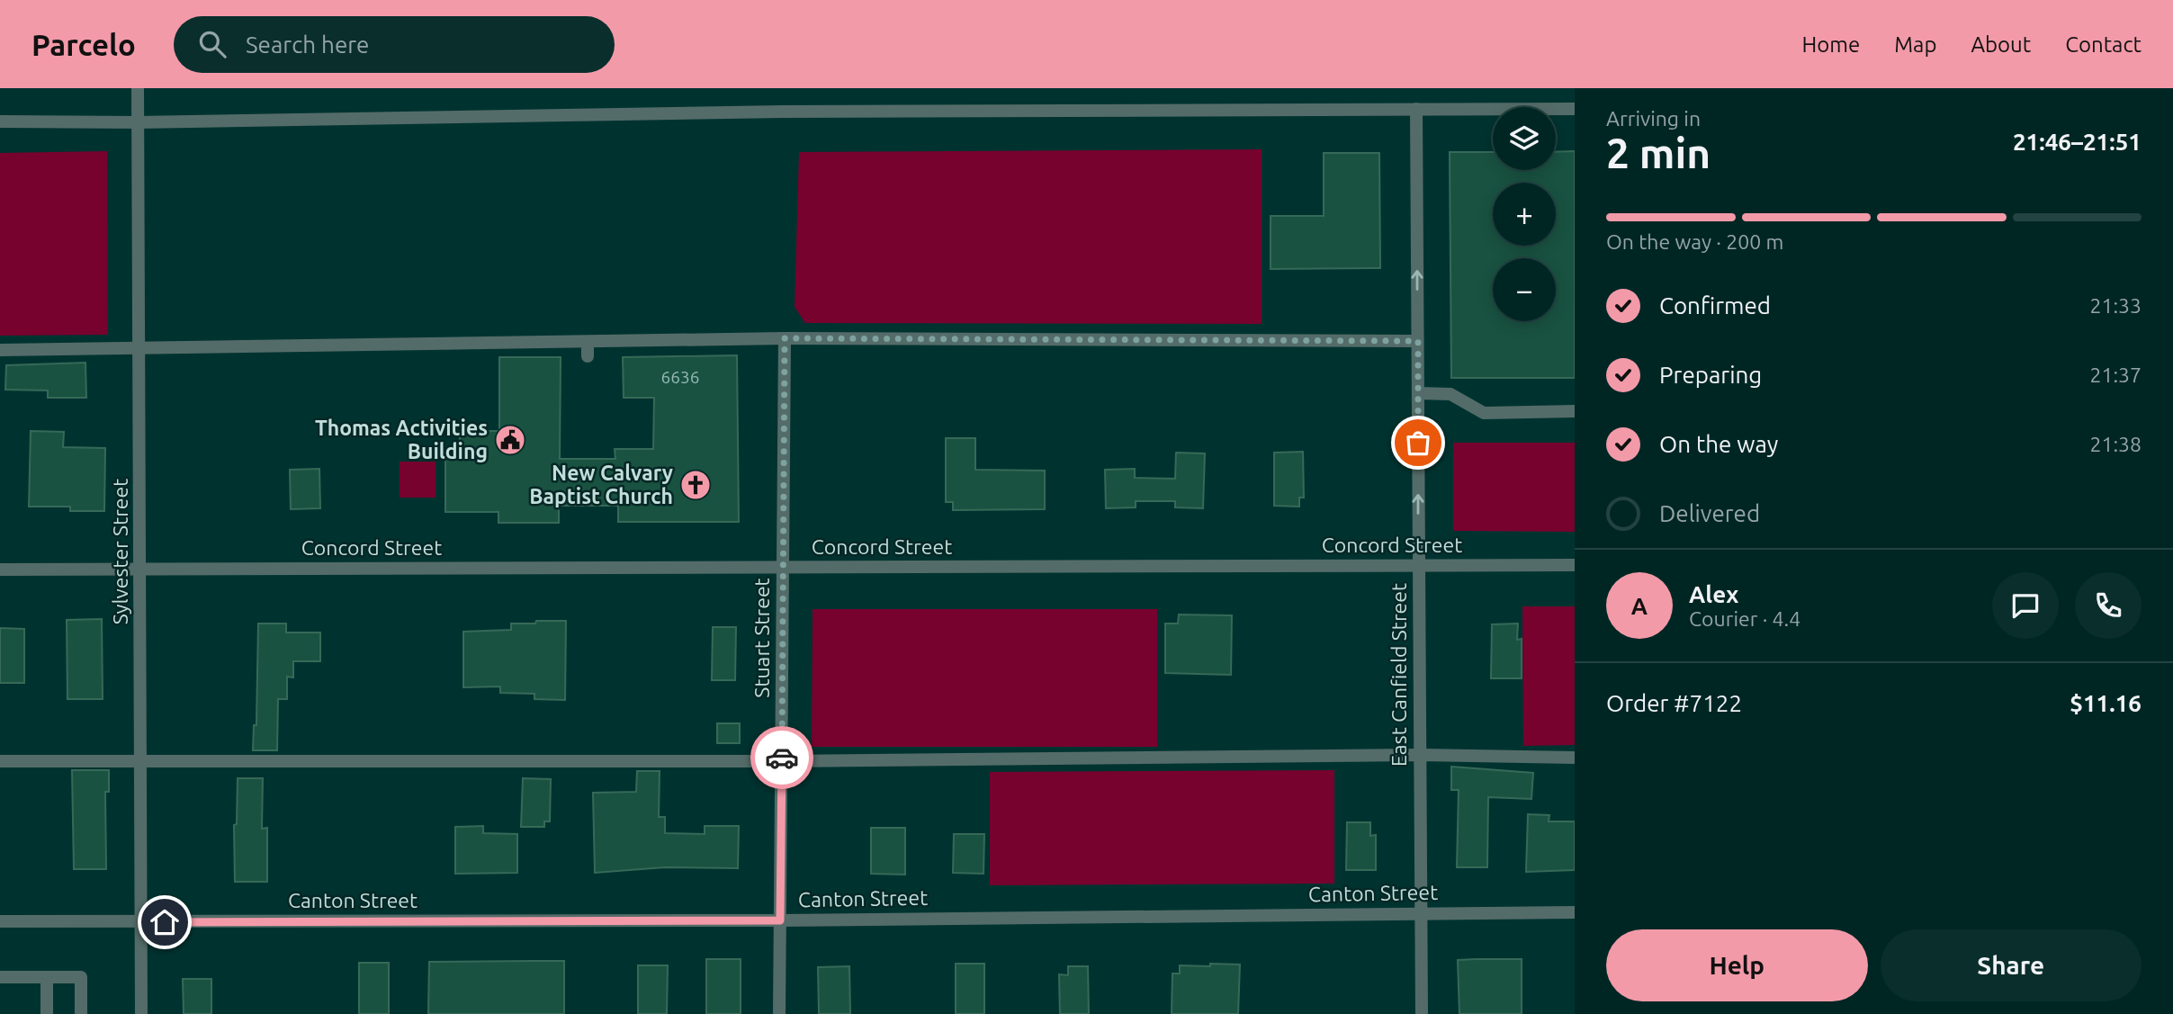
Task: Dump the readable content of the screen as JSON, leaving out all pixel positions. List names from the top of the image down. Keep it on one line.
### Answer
{"streets":{"street":["Concord Street","Sylvester Street","Stuart Street","East Canfield Street","Canton Street"]},"crossings":[["Concord Street","Sylvester Street"],["Concord Street","Stuart Street"],["Concord Street","East Canfield Street"],["Sylvester Street","Canton Street"],["Stuart Street","Canton Street"],["East Canfield Street","Canton Street"]],"one_way":["East Canfield Street"],"places":{"public building":["Thomas Activities Building"],"church":["New Calvary Baptist Church"]},"house_numbers":["6636"],"page":{"header":"Parcelo","search":"Search here","nav":["Home","Map","About","Contact"],"heading":["2 min","Arriving in","21:46–21:51"],"panel":["Alex","Courier · 4.4","Order #7122","$11.16"],"map_buttons":["+","−"],"bar":"On the way · 200 m","list":[["Confirmed","21:33"],["Preparing","21:37"],["On the way","21:38"],"Delivered"],"round":"A","buttons":["Help","Share"]}}
